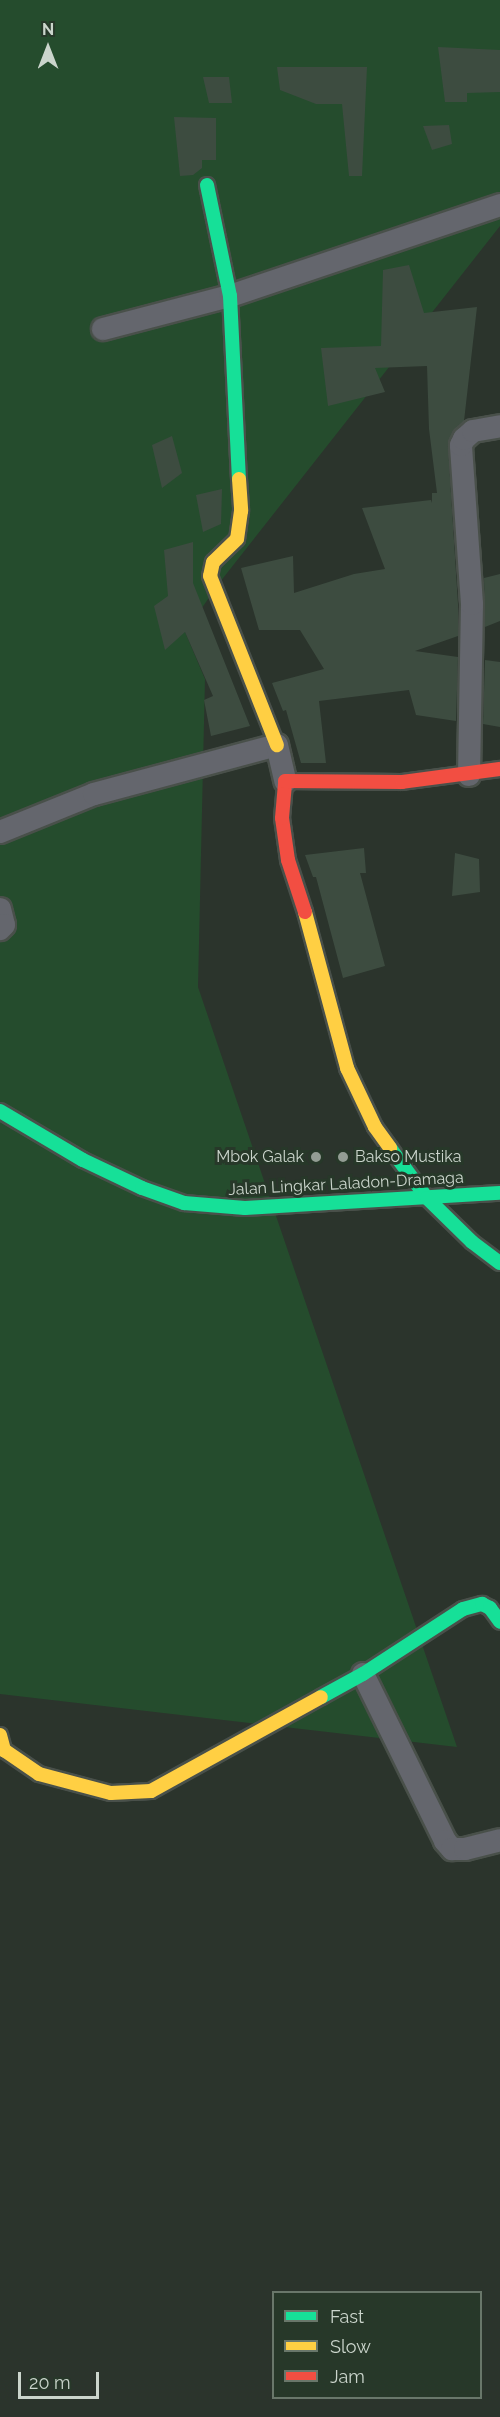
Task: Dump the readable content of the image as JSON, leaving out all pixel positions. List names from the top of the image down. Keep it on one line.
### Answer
{"streets":{"street":["Jalan Lingkar Laladon-Dramaga"]},"places":["Mbok Galak","Bakso Mustika"],"legend":["Fast","Slow","Jam"],"scale_bar":"20 m","north":"top"}
